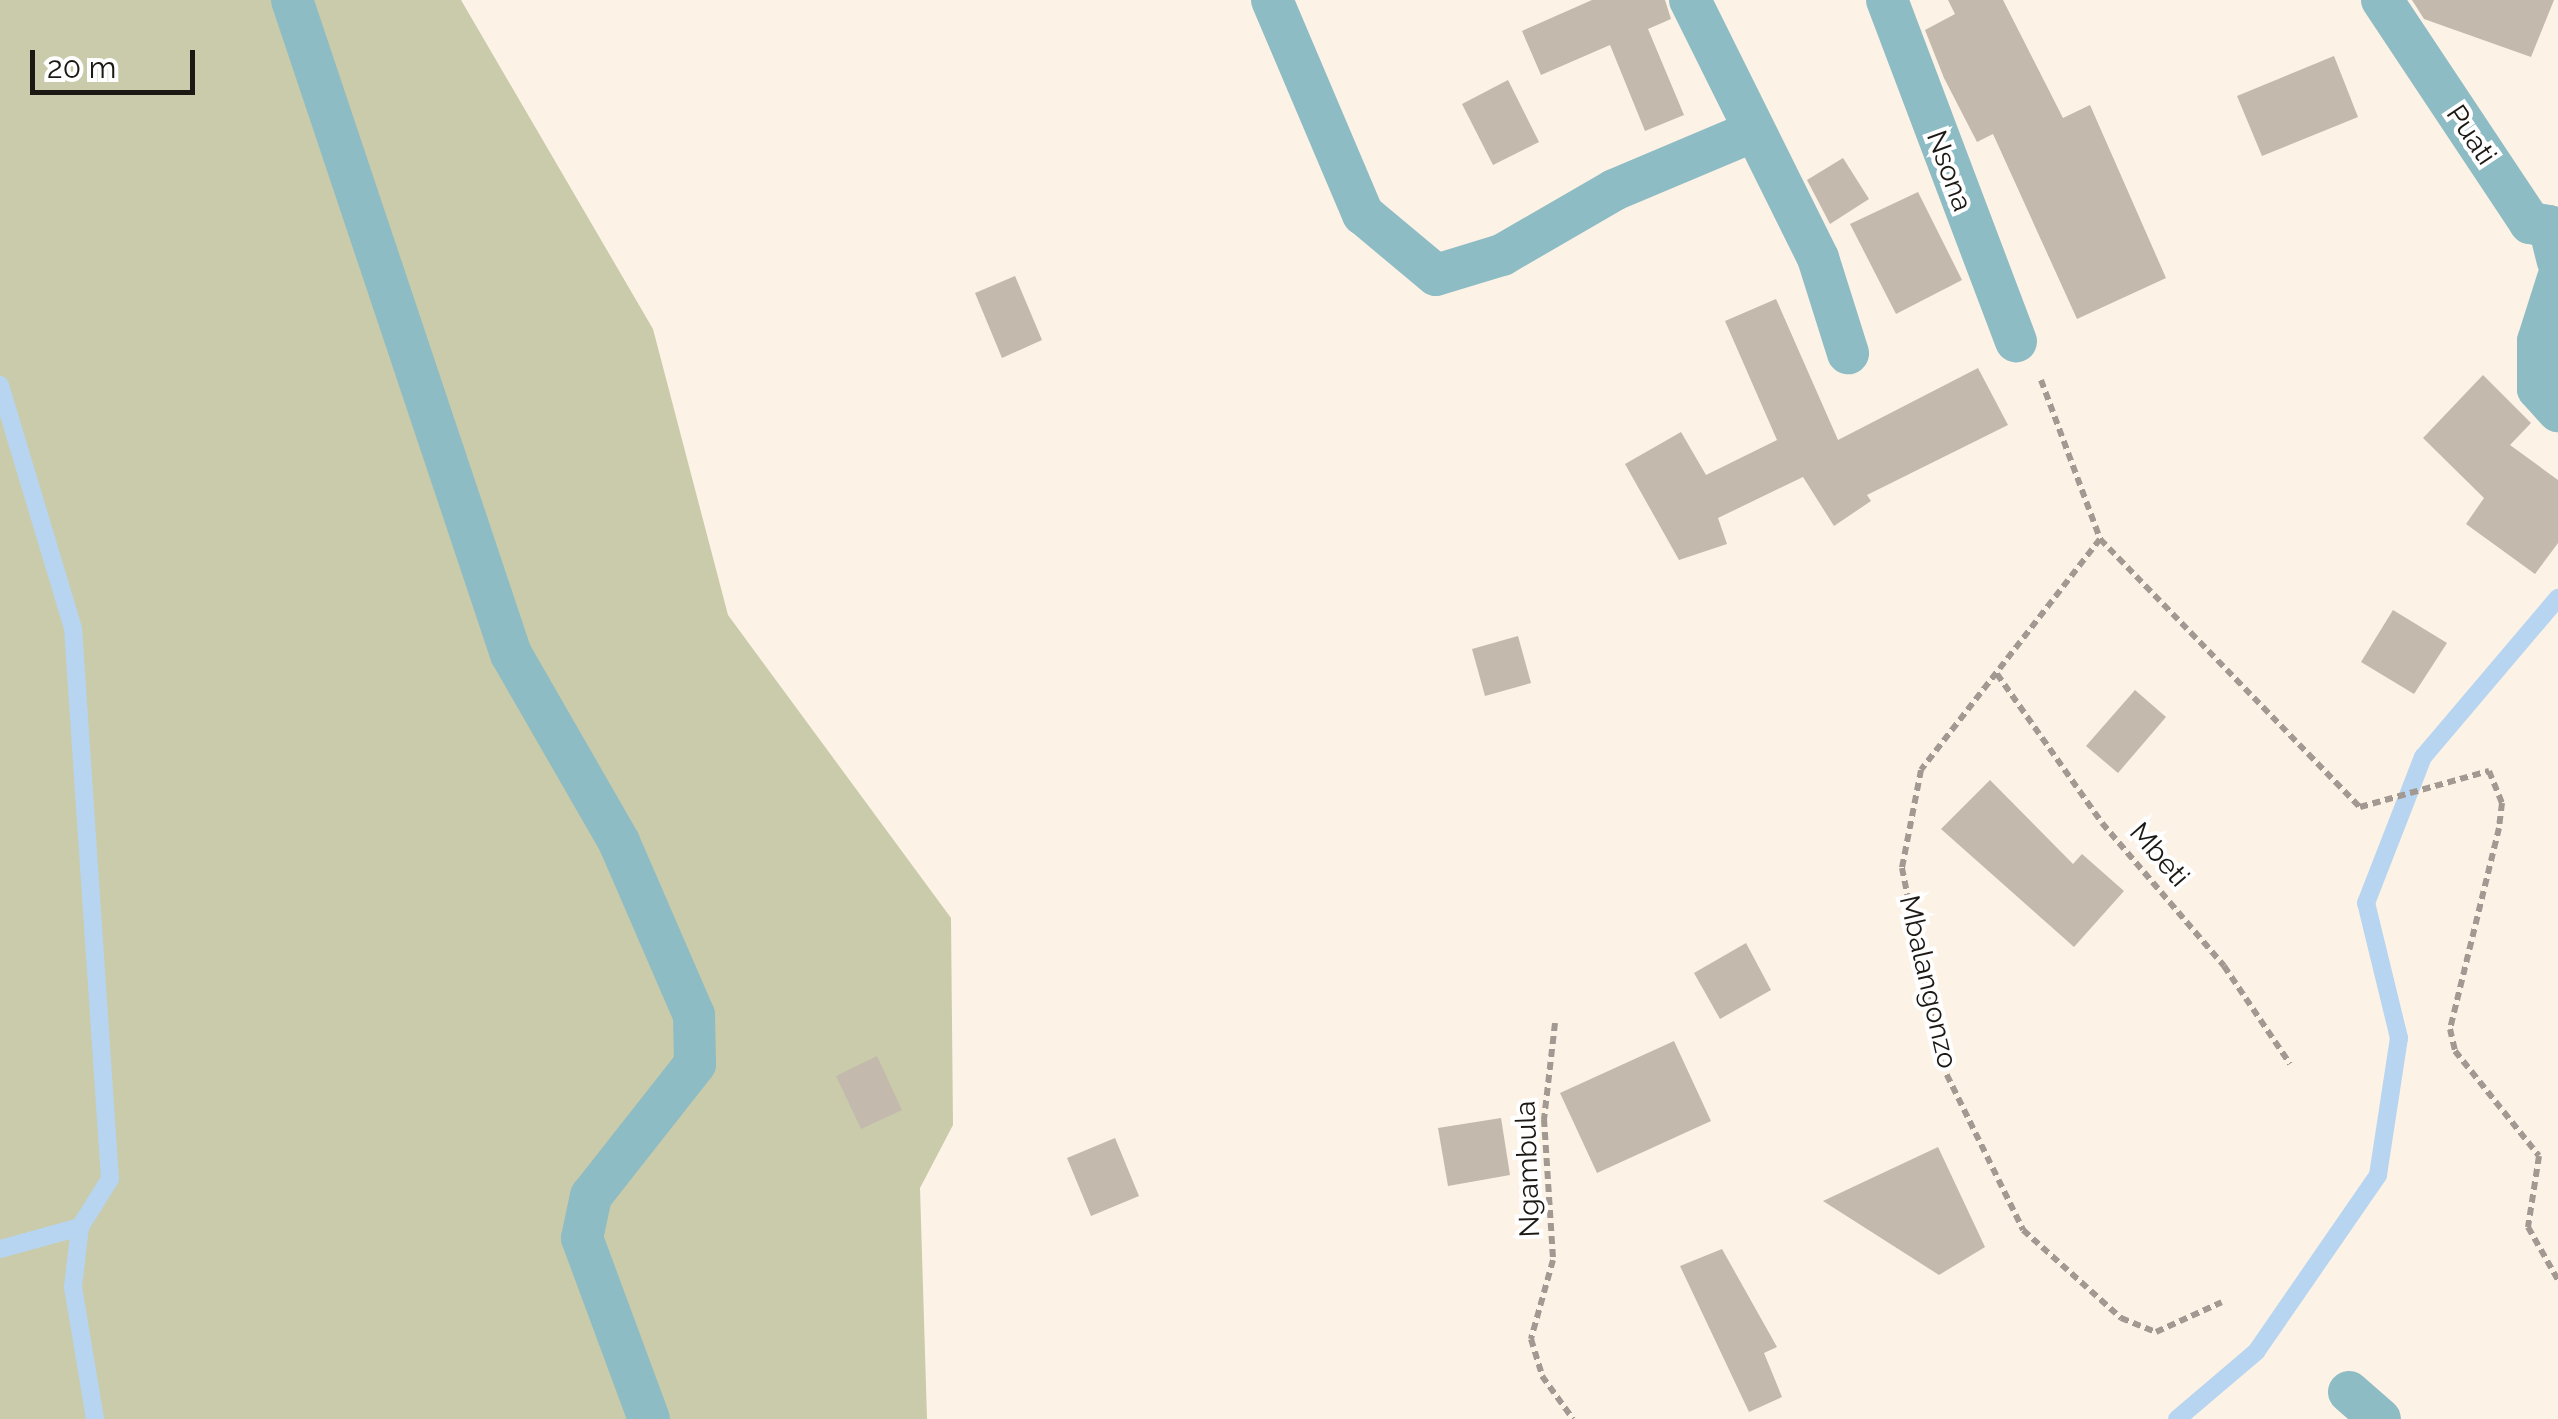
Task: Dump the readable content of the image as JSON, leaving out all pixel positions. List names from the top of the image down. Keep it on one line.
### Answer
{"streets":{"street":["Puati","Nsona"],"path":["Mbeti","Mbalangonzo","Ngambula"]},"crossings":[["Mbeti","Mbalangonzo"]],"scale_bar":"20 m"}
